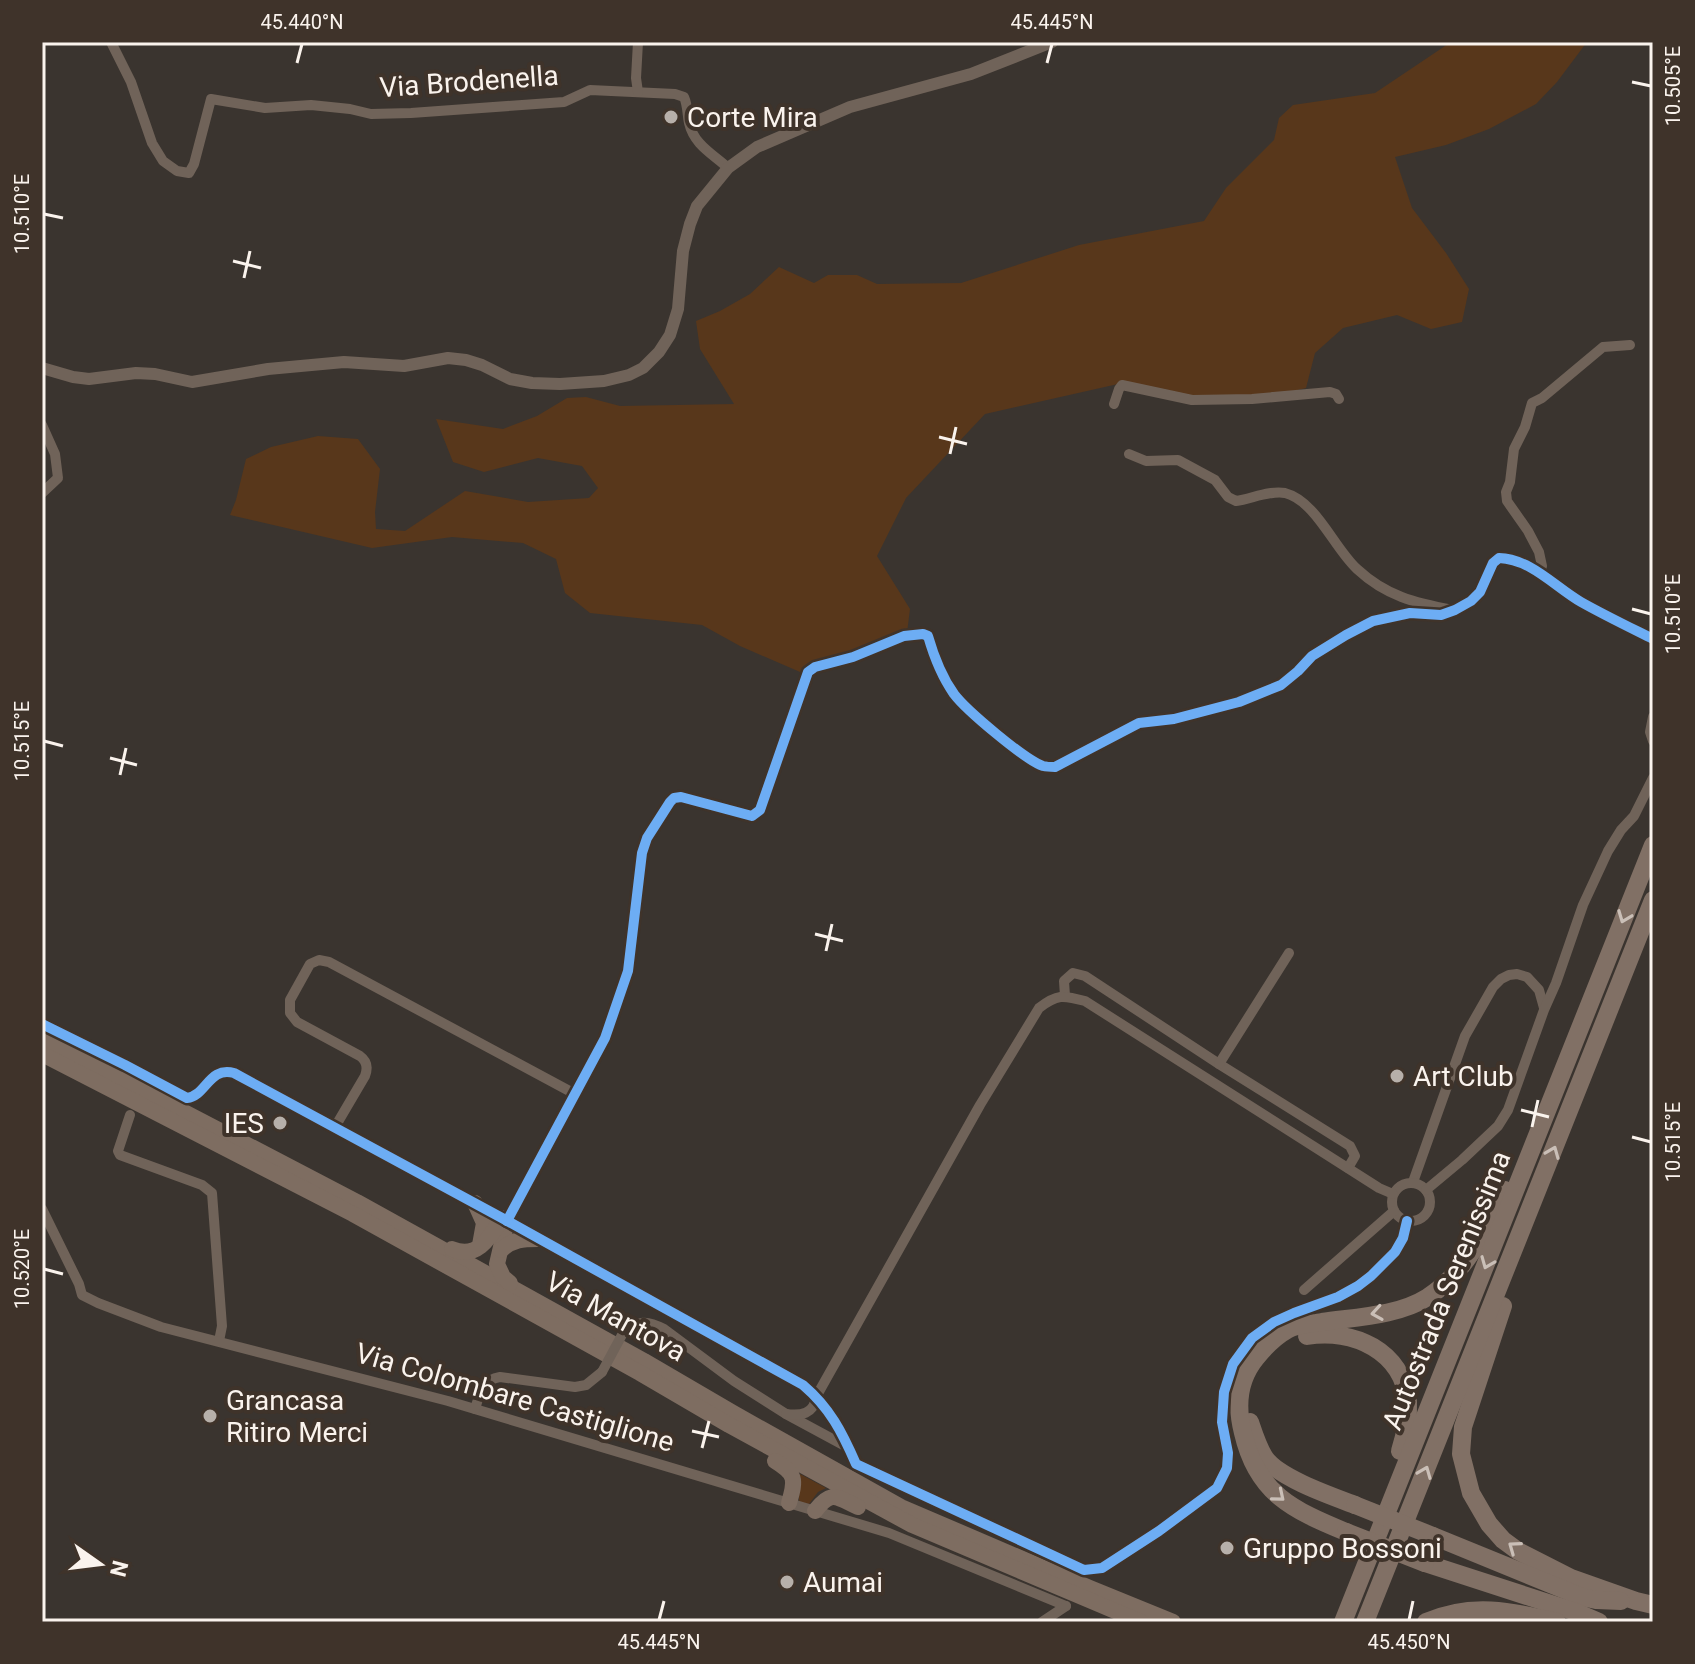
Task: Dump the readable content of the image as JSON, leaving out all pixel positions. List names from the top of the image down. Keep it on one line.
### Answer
{"streets":{"highway":["Autostrada Serenissima","Via Mantova"],"street":["Via Brodenella","Via Colombare Castiglione"]},"places":["Corte Mira","Art Club","IES","Grancasa Ritiro Merci","Gruppo Bossoni","Aumai"],"north":"right","coordinates":["45.440°N","45.445°N","10.505°E","10.510°E","10.515°E","10.520°E","45.450°N"]}
